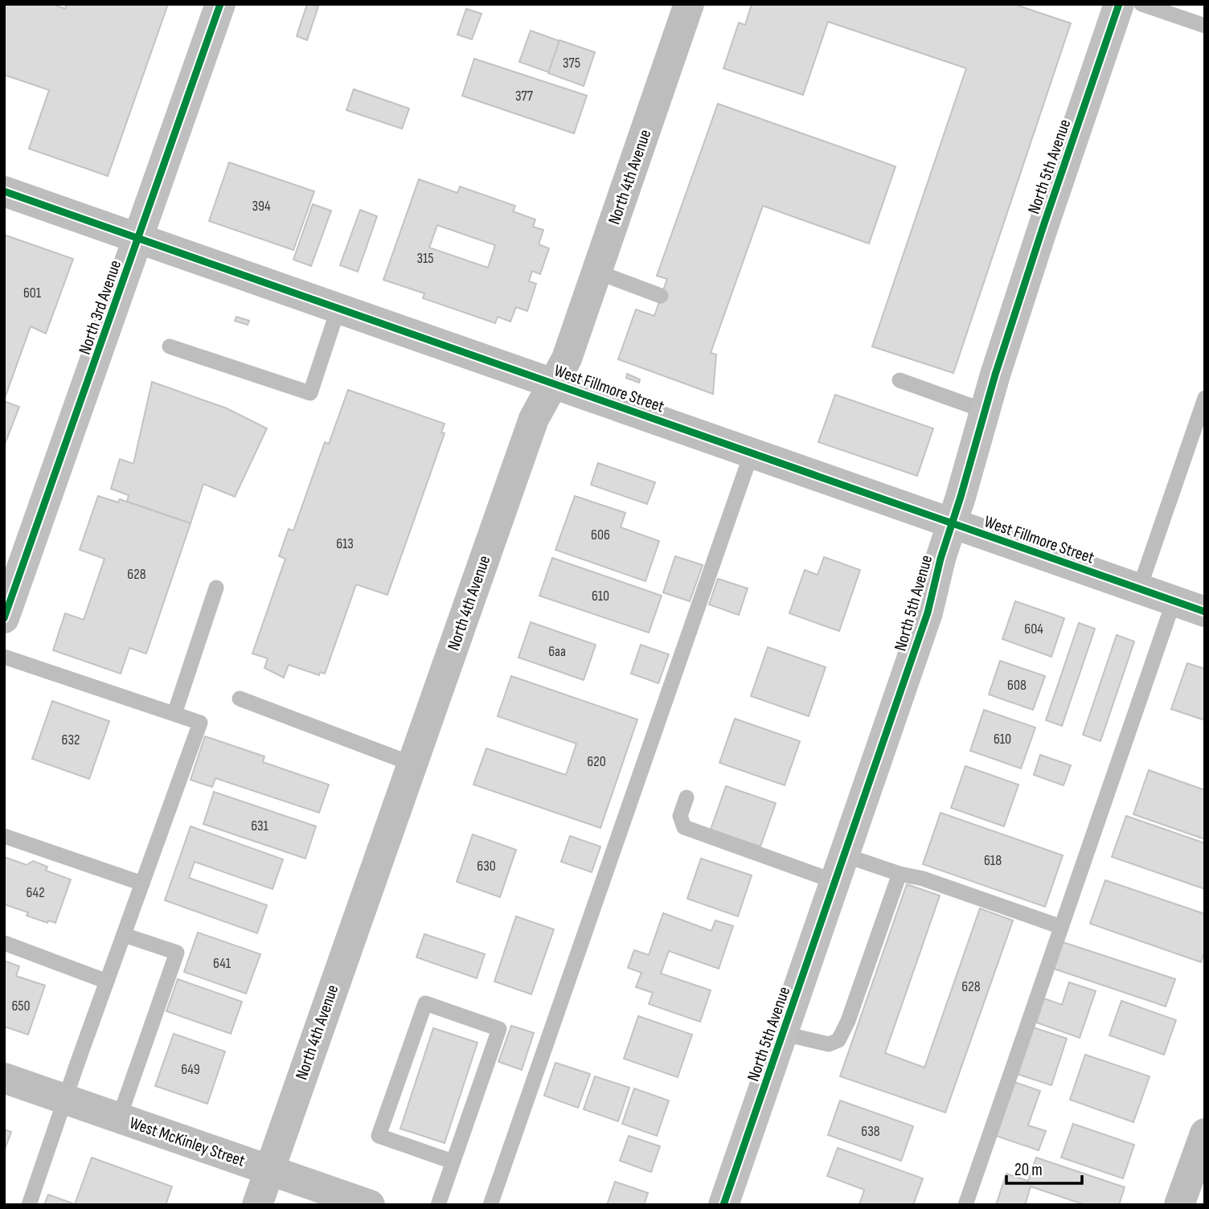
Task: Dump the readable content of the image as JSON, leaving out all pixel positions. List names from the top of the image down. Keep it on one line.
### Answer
{"streets":{"street":["North 5th Avenue","North 4th Avenue","North 3rd Avenue","West Fillmore Street","West McKinley Street"]},"crossings":[["North 5th Avenue","West Fillmore Street"],["North 4th Avenue","West Fillmore Street"],["North 4th Avenue","West McKinley Street"],["North 3rd Avenue","West Fillmore Street"]],"house_numbers":["375","377","394","315","601","606","613","628","610","604","6aa","608","610","632","620","631","618","630","642","641","628","650","649","638"],"scale_bar":"20 m"}
